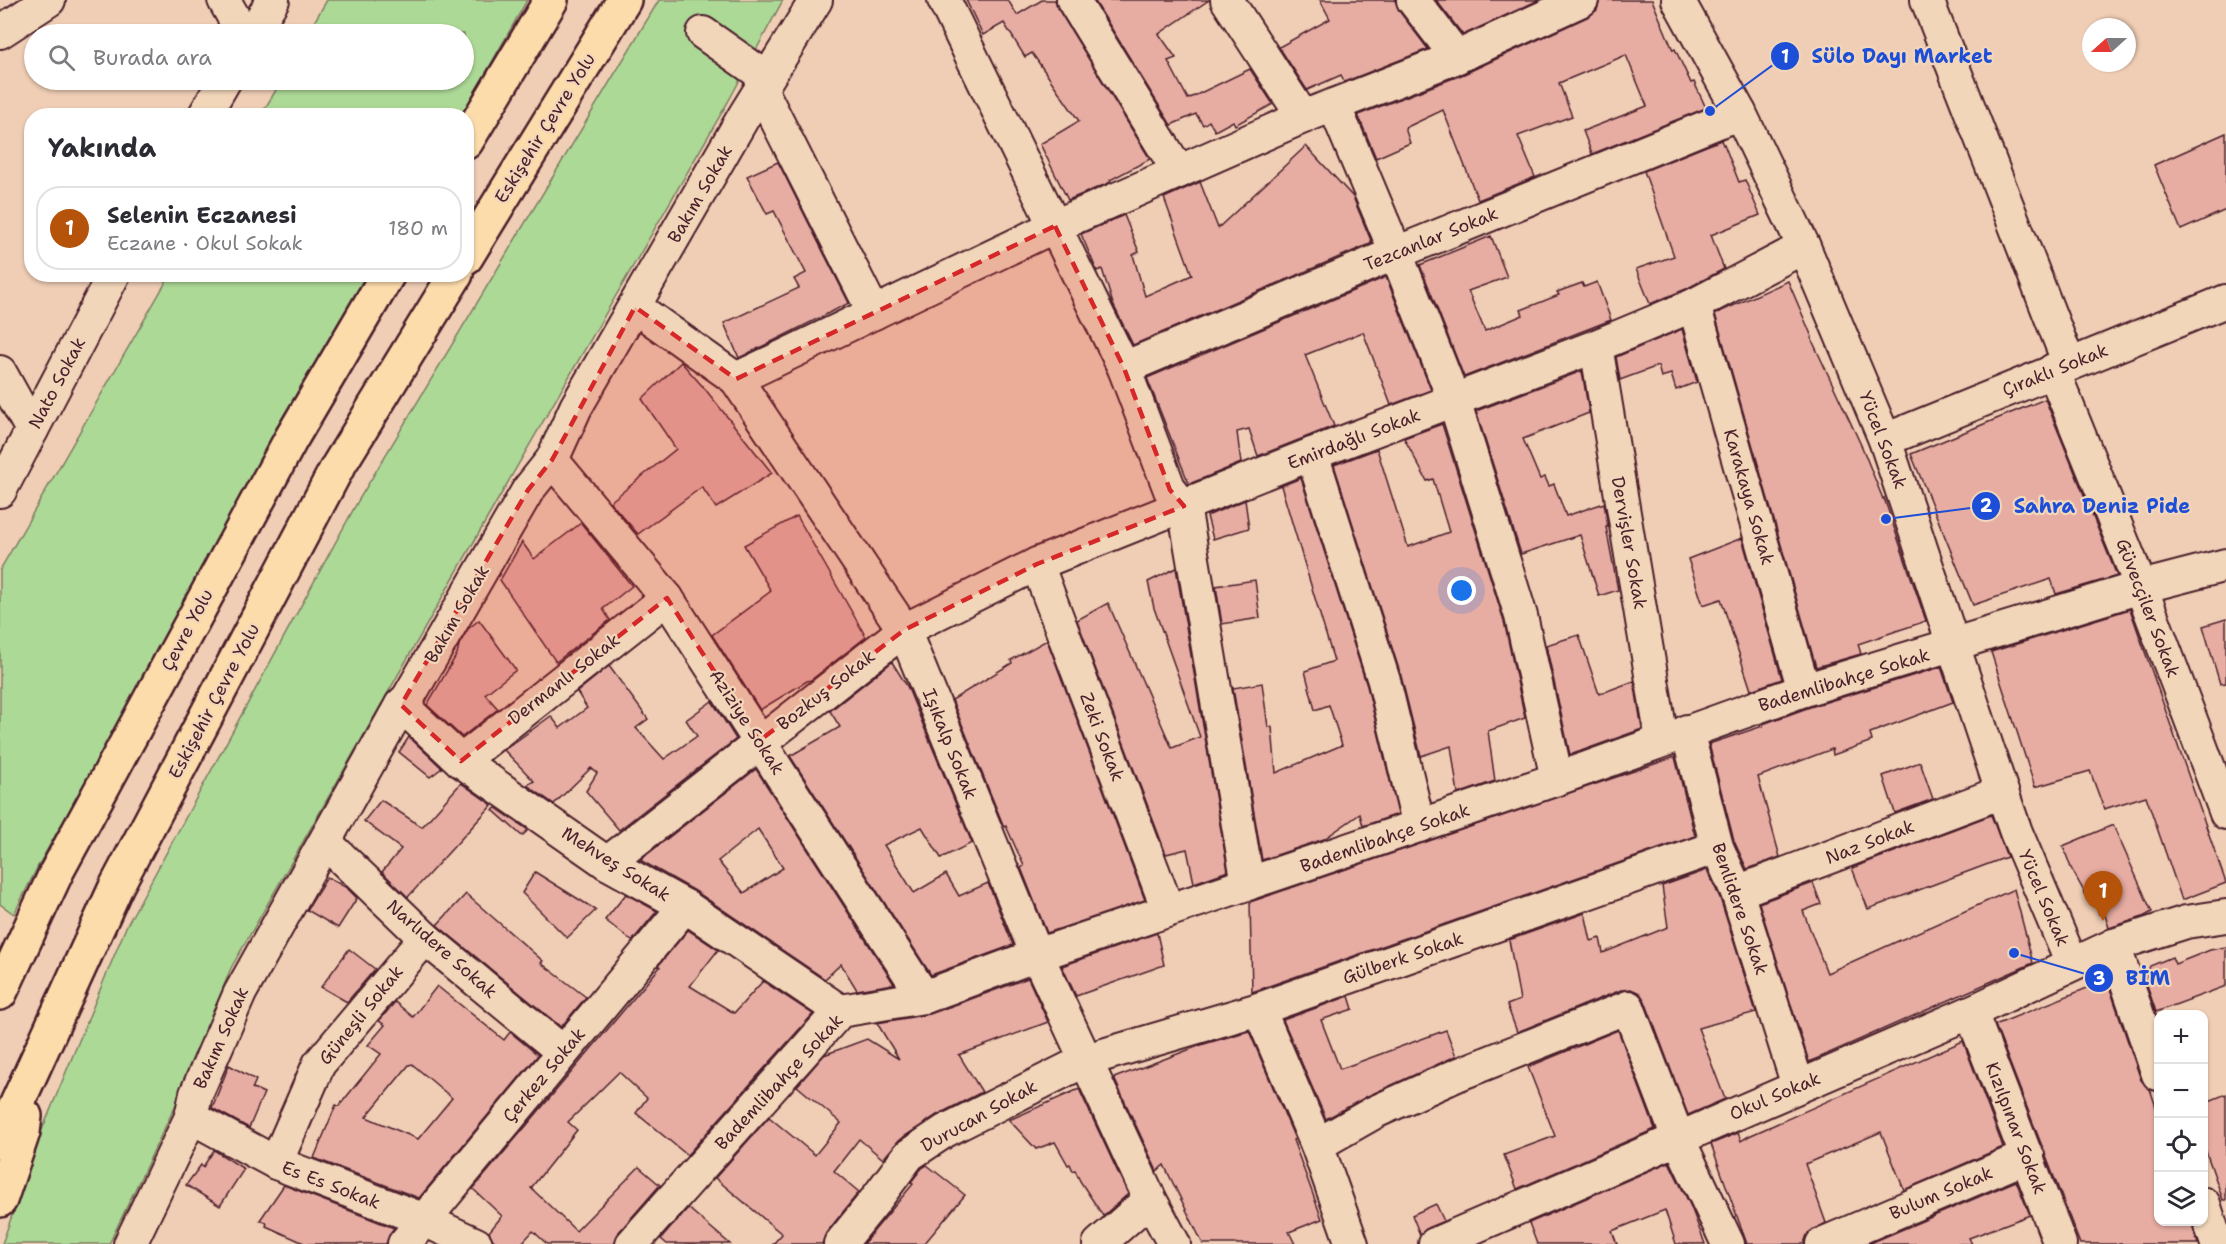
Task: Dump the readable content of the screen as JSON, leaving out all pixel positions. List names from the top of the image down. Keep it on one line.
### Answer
{"streets":{"highway":["Eskişehir Çevre Yolu","Çevre Yolu"],"street":["Bakım Sokak","Tezcanlar Sokak","Çıraklı Sokak","Nato Sokak","Emirdağlı Sokak","Yücel Sokak","Karakaya Sokak","Dervişler Sokak","Güvecçiler Sokak","Dermanlı Sokak","Bademlibahçe Sokak","Bozkuş Sokak","Aziziye Sokak","Zeki Sokak","Işıkalp Sokak","Naz Sokak","Mehveş Sokak","Benlidere Sokak","Narlıdere Sokak","Gülberk Sokak","Güneşli Sokak","Çerkez Sokak","Okul Sokak","Durucan Sokak","Kızılpınar Sokak","Es Es Sokak","Bulum Sokak"]},"crossings":[["Bakım Sokak","Aziziye Sokak"],["Bakım Sokak","Işıkalp Sokak"],["Bakım Sokak","Mehveş Sokak"],["Bakım Sokak","Narlıdere Sokak"],["Bakım Sokak","Es Es Sokak"],["Tezcanlar Sokak","Yücel Sokak"],["Çıraklı Sokak","Yücel Sokak"],["Çıraklı Sokak","Güvecçiler Sokak"],["Emirdağlı Sokak","Yücel Sokak"],["Emirdağlı Sokak","Karakaya Sokak"],["Emirdağlı Sokak","Dervişler Sokak"],["Emirdağlı Sokak","Bozkuş Sokak"],["Emirdağlı Sokak","Zeki Sokak"],["Emirdağlı Sokak","Işıkalp Sokak"],["Yücel Sokak","Bademlibahçe Sokak"],["Yücel Sokak","Naz Sokak"],["Yücel Sokak","Okul Sokak"],["Karakaya Sokak","Bademlibahçe Sokak"],["Dervişler Sokak","Bademlibahçe Sokak"],["Dervişler Sokak","Benlidere Sokak"],["Güvecçiler Sokak","Bademlibahçe Sokak"],["Dermanlı Sokak","Aziziye Sokak"],["Dermanlı Sokak","Mehveş Sokak"],["Bademlibahçe Sokak","Aziziye Sokak"],["Bademlibahçe Sokak","Zeki Sokak"],["Bademlibahçe Sokak","Işıkalp Sokak"],["Bademlibahçe Sokak","Mehveş Sokak"],["Bademlibahçe Sokak","Benlidere Sokak"],["Bozkuş Sokak","Aziziye Sokak"],["Bozkuş Sokak","Işıkalp Sokak"],["Bozkuş Sokak","Mehveş Sokak"],["Işıkalp Sokak","Gülberk Sokak"],["Işıkalp Sokak","Durucan Sokak"],["Naz Sokak","Benlidere Sokak"],["Mehveş Sokak","Çerkez Sokak"],["Benlidere Sokak","Gülberk Sokak"],["Benlidere Sokak","Okul Sokak"],["Narlıdere Sokak","Güneşli Sokak"],["Narlıdere Sokak","Çerkez Sokak"],["Gülberk Sokak","Durucan Sokak"],["Güneşli Sokak","Es Es Sokak"],["Çerkez Sokak","Es Es Sokak"],["Okul Sokak","Kızılpınar Sokak"],["Kızılpınar Sokak","Bulum Sokak"]],"places":["Sülo Dayı Market","Sahra Deniz Pide","BİM"],"north":"left","page":{"search":"Burada ara","heading":"Yakında","list":[{"mark":"1","name":"Selenin Eczanesi","note":"Eczane · Okul Sokak","value":"180 m"}],"pins":"1","map_buttons":["+","−"]}}
